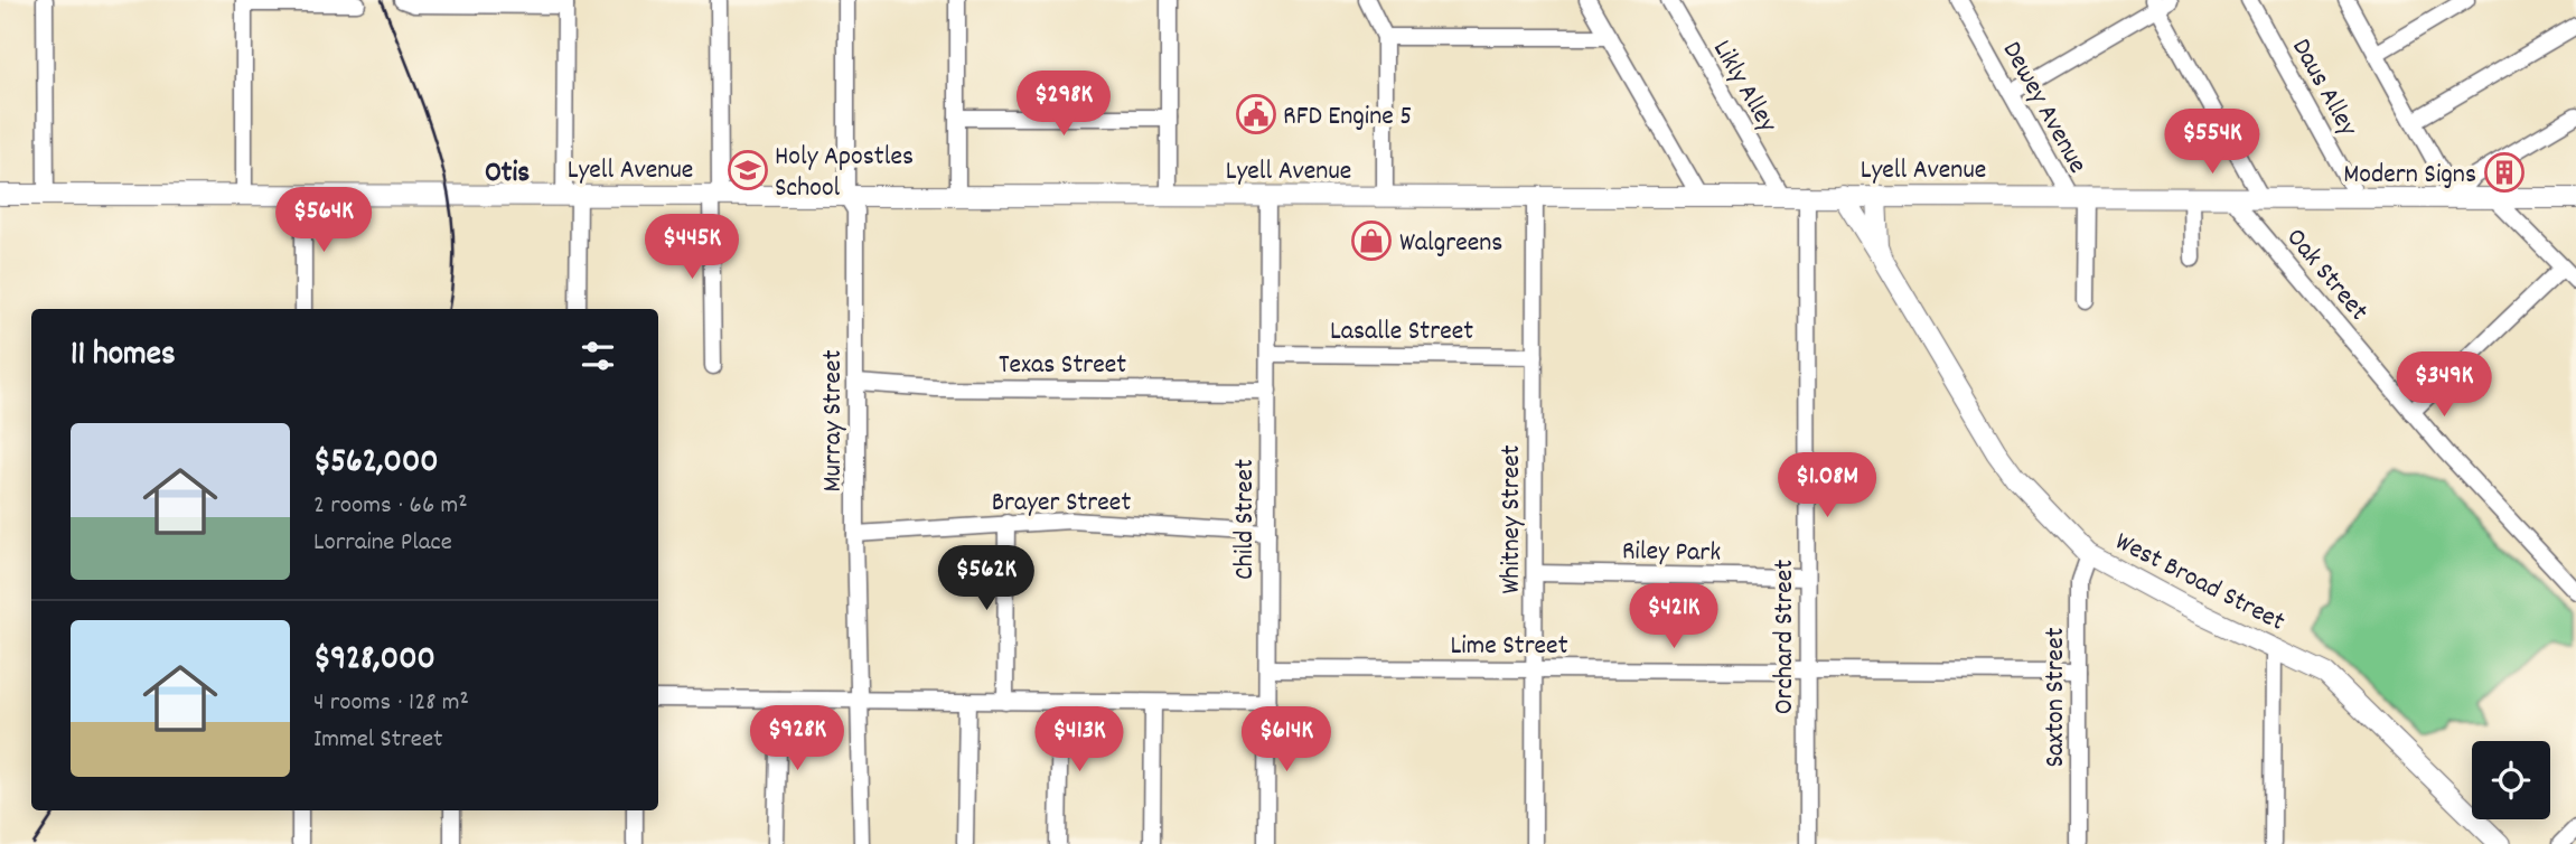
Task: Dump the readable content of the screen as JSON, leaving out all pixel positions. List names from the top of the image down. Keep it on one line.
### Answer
{"streets":{"main road":["Lyell Avenue","West Broad Street"],"street":["Likly Alley","Daus Alley","Dewey Avenue","Oak Street","Lasalle Street","Texas Street","Murray Street","Brayer Street","Child Street","Whitney Street","Riley Park","Orchard Street","Lime Street","Saxton Street"]},"crossings":[["Likly Alley","Lyell Avenue"],["Daus Alley","Lyell Avenue"],["Dewey Avenue","Lyell Avenue"],["Lyell Avenue","Oak Street"],["Lyell Avenue","Murray Street"],["Lyell Avenue","Child Street"],["Lyell Avenue","Whitney Street"],["Lyell Avenue","West Broad Street"],["Lyell Avenue","Orchard Street"],["Lasalle Street","Child Street"],["Lasalle Street","Whitney Street"],["Texas Street","Murray Street"],["Texas Street","Child Street"],["Murray Street","Brayer Street"],["Brayer Street","Child Street"],["Child Street","Lime Street"],["Whitney Street","Riley Park"],["Whitney Street","Lime Street"],["Riley Park","Orchard Street"],["West Broad Street","Saxton Street"],["Orchard Street","Lime Street"],["Lime Street","Saxton Street"]],"districts":["Otis"],"places":{"public building":["RFD Engine 5"],"school or university":["Holy Apostles School"],"building":["Modern Signs"],"shop":["Walgreens"]},"page":{"price":["$298K","$554K","$564K","$445K","$349K","$1.08M","$562K","$421K","$928K","$413K","$614K"],"heading":"11 homes","list":[{"name":"$562,000","note":"2 rooms · 66 m² · Lorraine Place"},{"name":"$928,000","note":"4 rooms · 128 m² · Immel Street"}]}}
